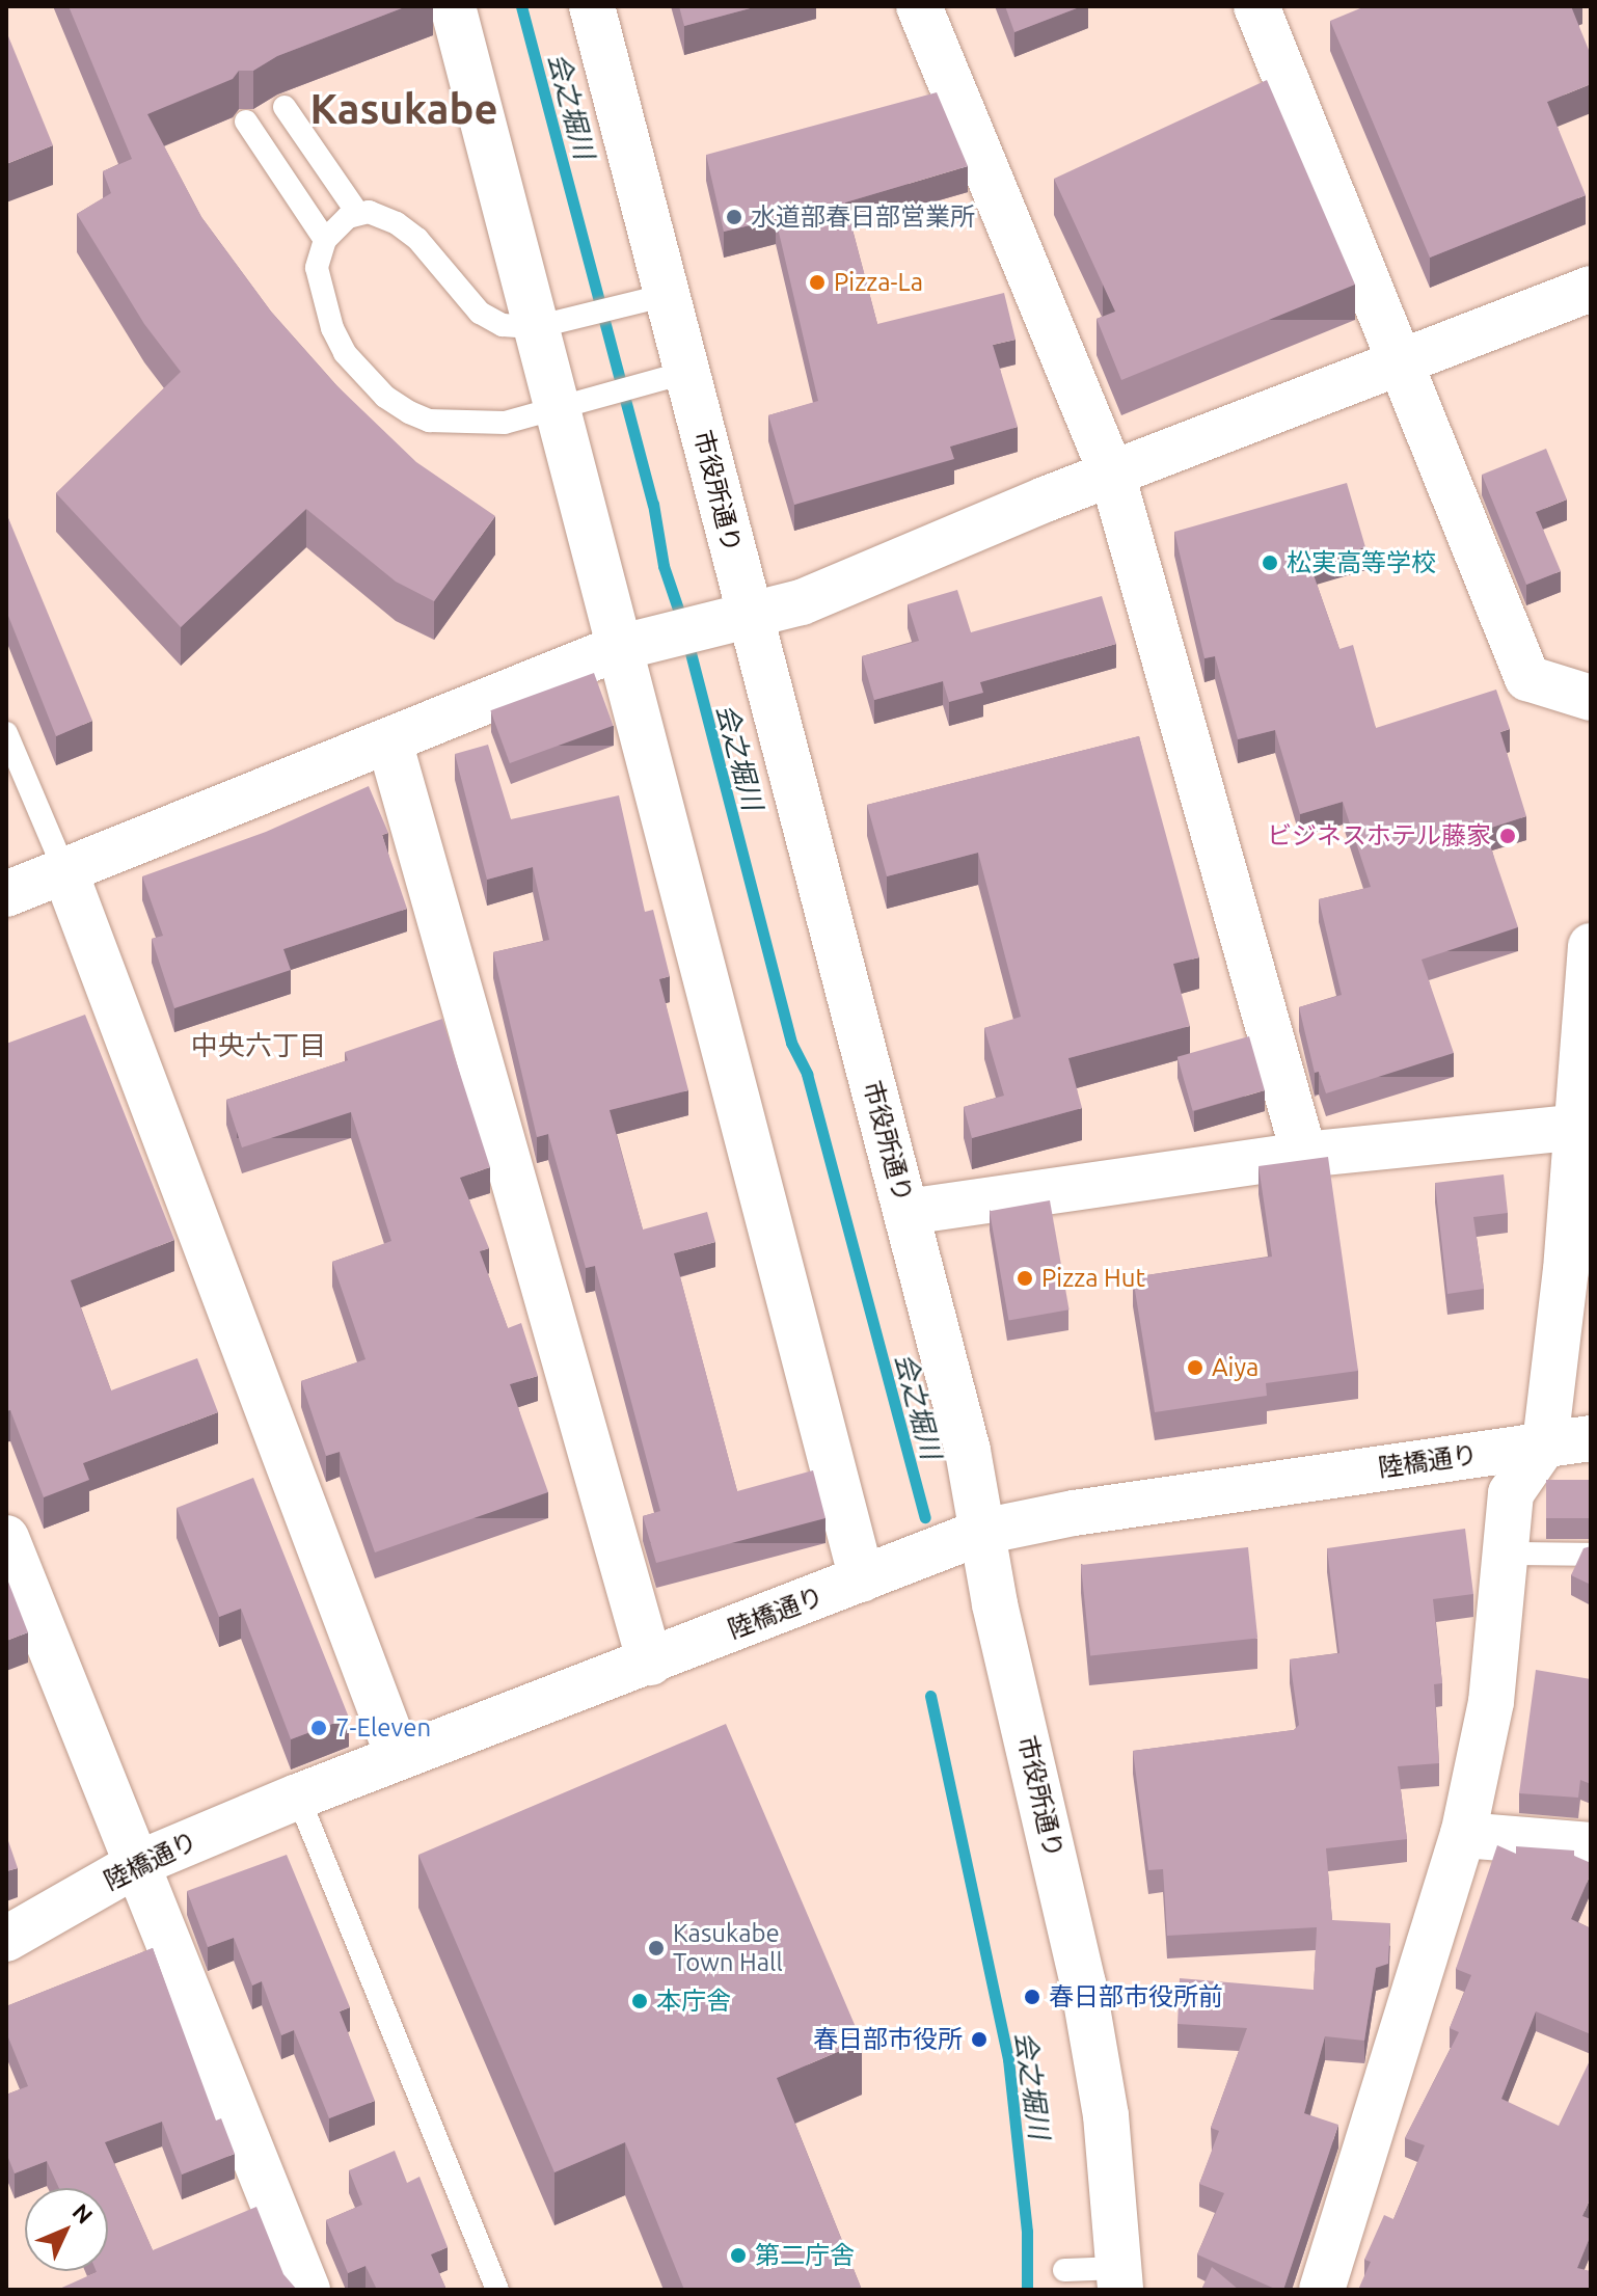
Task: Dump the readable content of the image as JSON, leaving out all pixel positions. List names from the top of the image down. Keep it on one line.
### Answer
{"streets":{"street":["市役所通り","陸橋通り"]},"crossings":[["市役所通り","陸橋通り"]],"districts":["Kasukabe","中央六丁目"],"water":["会之堀川"],"places":["水道部春日部営業所","Pizza-La","松実高等学校","ビジネスホテル藤家","Pizza Hut","Aiya","7-Eleven","Kasukabe Town Hall","春日部市役所前","本庁舎","春日部市役所","第二庁舎"],"north":"top right"}
